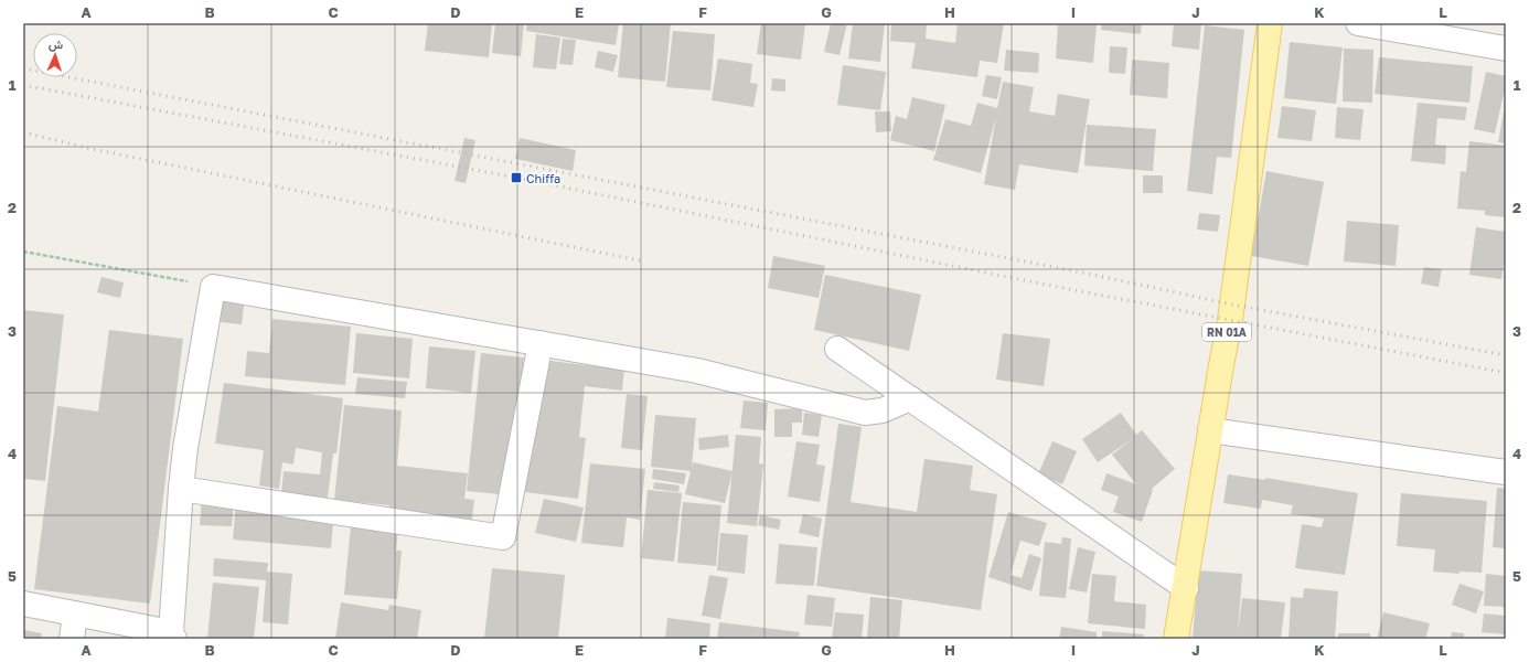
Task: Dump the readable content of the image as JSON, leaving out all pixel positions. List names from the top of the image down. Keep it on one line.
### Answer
{"streets":{"main road":["RN 01A"]},"places":{"transit":["Chiffa"]},"north":"top","grid":{"columns":["A","B","C","D","E","F","G","H","I","J","K","L"],"rows":["1","2","3","4","5"]}}
